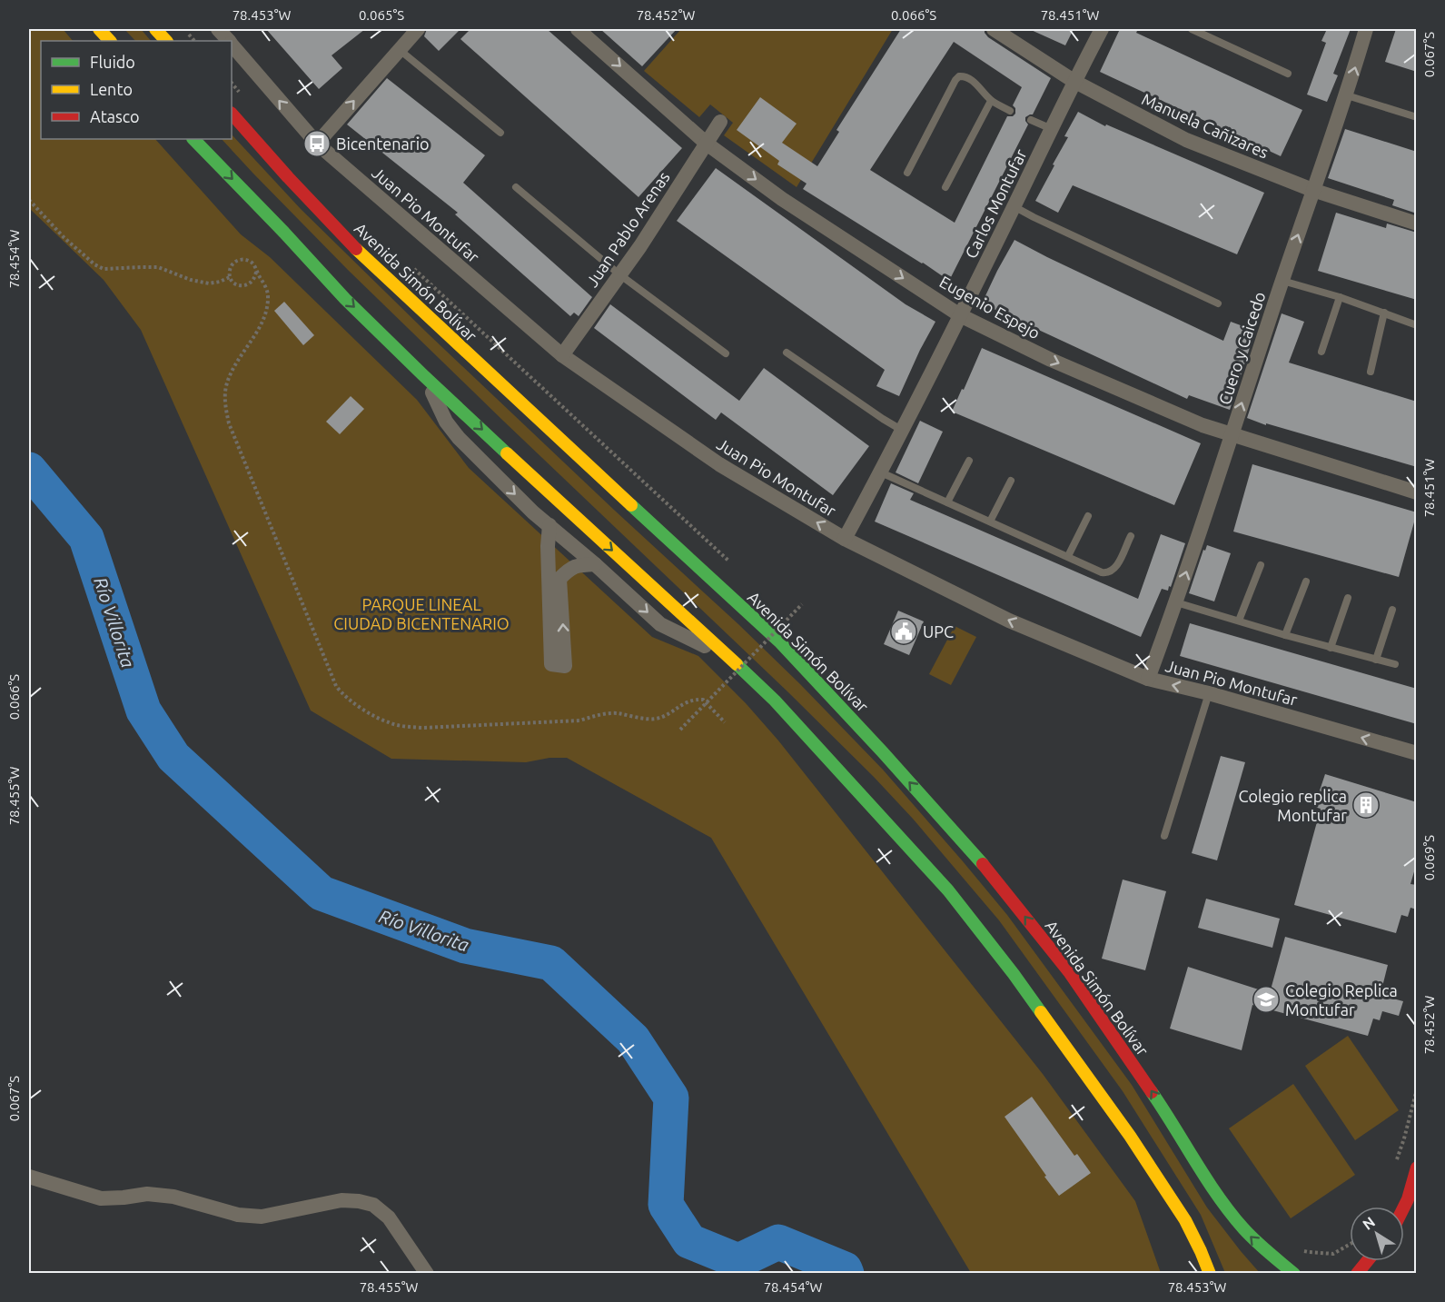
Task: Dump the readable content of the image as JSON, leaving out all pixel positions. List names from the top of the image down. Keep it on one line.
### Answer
{"streets":{"main road":["Avenida Simón Bolívar"],"street":["Manuela Cañizares","Carlos Montufar","Juan Pio Montufar","Juan Pablo Arenas","Eugenio Espejo","Cuero y Caicedo"]},"crossings":[["Manuela Cañizares","Carlos Montufar"],["Manuela Cañizares","Cuero y Caicedo"],["Carlos Montufar","Juan Pio Montufar"],["Carlos Montufar","Eugenio Espejo"],["Juan Pio Montufar","Juan Pablo Arenas"],["Juan Pio Montufar","Cuero y Caicedo"],["Juan Pablo Arenas","Eugenio Espejo"],["Eugenio Espejo","Cuero y Caicedo"]],"one_way":["Juan Pio Montufar","Eugenio Espejo","Cuero y Caicedo"],"water":["Río Villorita"],"parks":["PARQUE LINEAL CIUDAD BICENTENARIO"],"places":{"bus stop":["Bicentenario"],"public building":["UPC"],"building":["Colegio replica Montufar"],"school or university":["Colegio Replica Montufar"]},"legend":["Fluido","Lento","Atasco"],"north":"top left","coordinates":["78.453°W","0.065°S","78.452°W","0.066°S","78.451°W","0.067°S","78.454°W","78.455°W","0.069°S"]}
